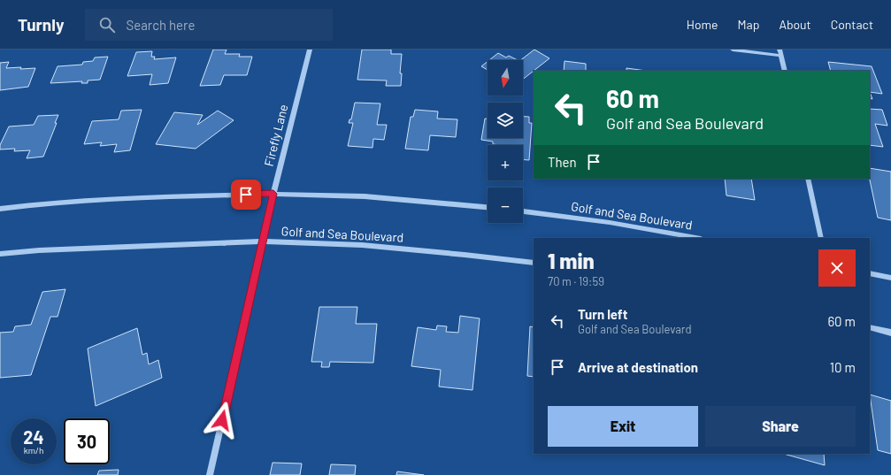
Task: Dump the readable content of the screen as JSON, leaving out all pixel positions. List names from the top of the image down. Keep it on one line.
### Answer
{"streets":{"street":["Firefly Lane","Golf and Sea Boulevard"]},"crossings":[["Firefly Lane","Golf and Sea Boulevard"]],"north":"bottom","page":{"header":"Turnly","search":"Search here","nav":["Home","Map","About","Contact"],"map_buttons":["+","−"],"turn":["60 m","Golf and Sea Boulevard"],"then":"Then","heading":["1 min","70 m · 19:59"],"list":[{"name":"Turn left","note":"Golf and Sea Boulevard","value":"60 m"},{"name":"Arrive at destination","value":"10 m"}],"buttons":["Exit","Share"],"speed":"24 km/h","limit":"30"}}
